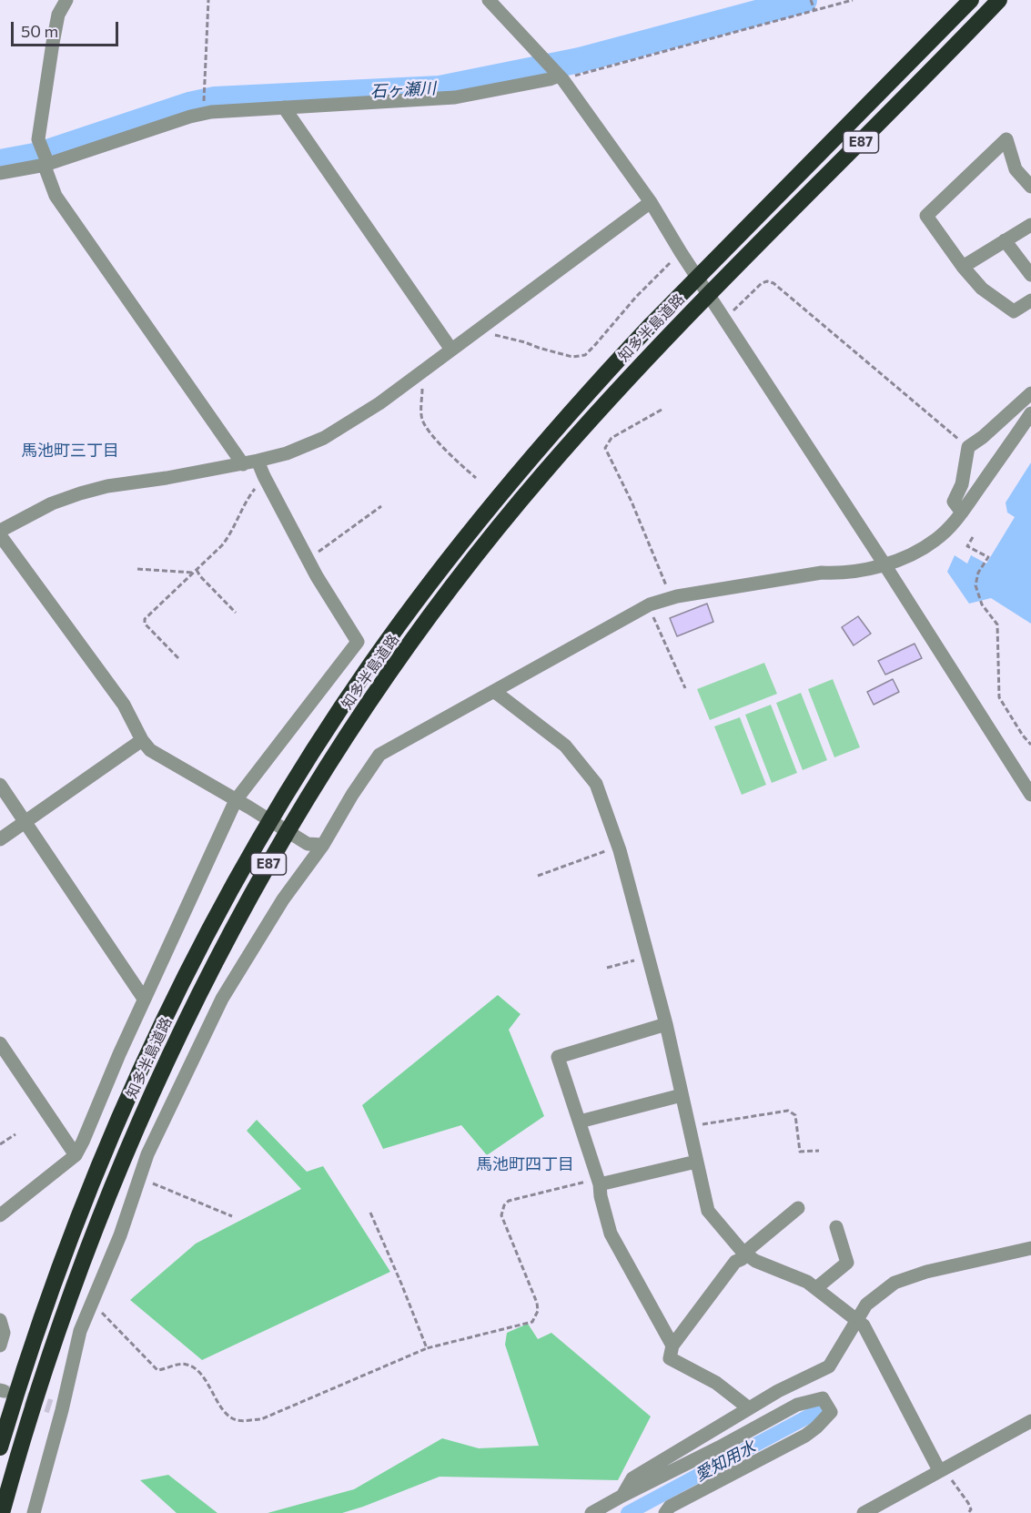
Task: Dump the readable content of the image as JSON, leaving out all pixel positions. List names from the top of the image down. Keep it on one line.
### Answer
{"streets":{"highway":["E87","知多半島道路"]},"districts":["馬池町三丁目","馬池町四丁目"],"water":["石ヶ瀬川","愛知用水"],"scale_bar":"50 m"}
